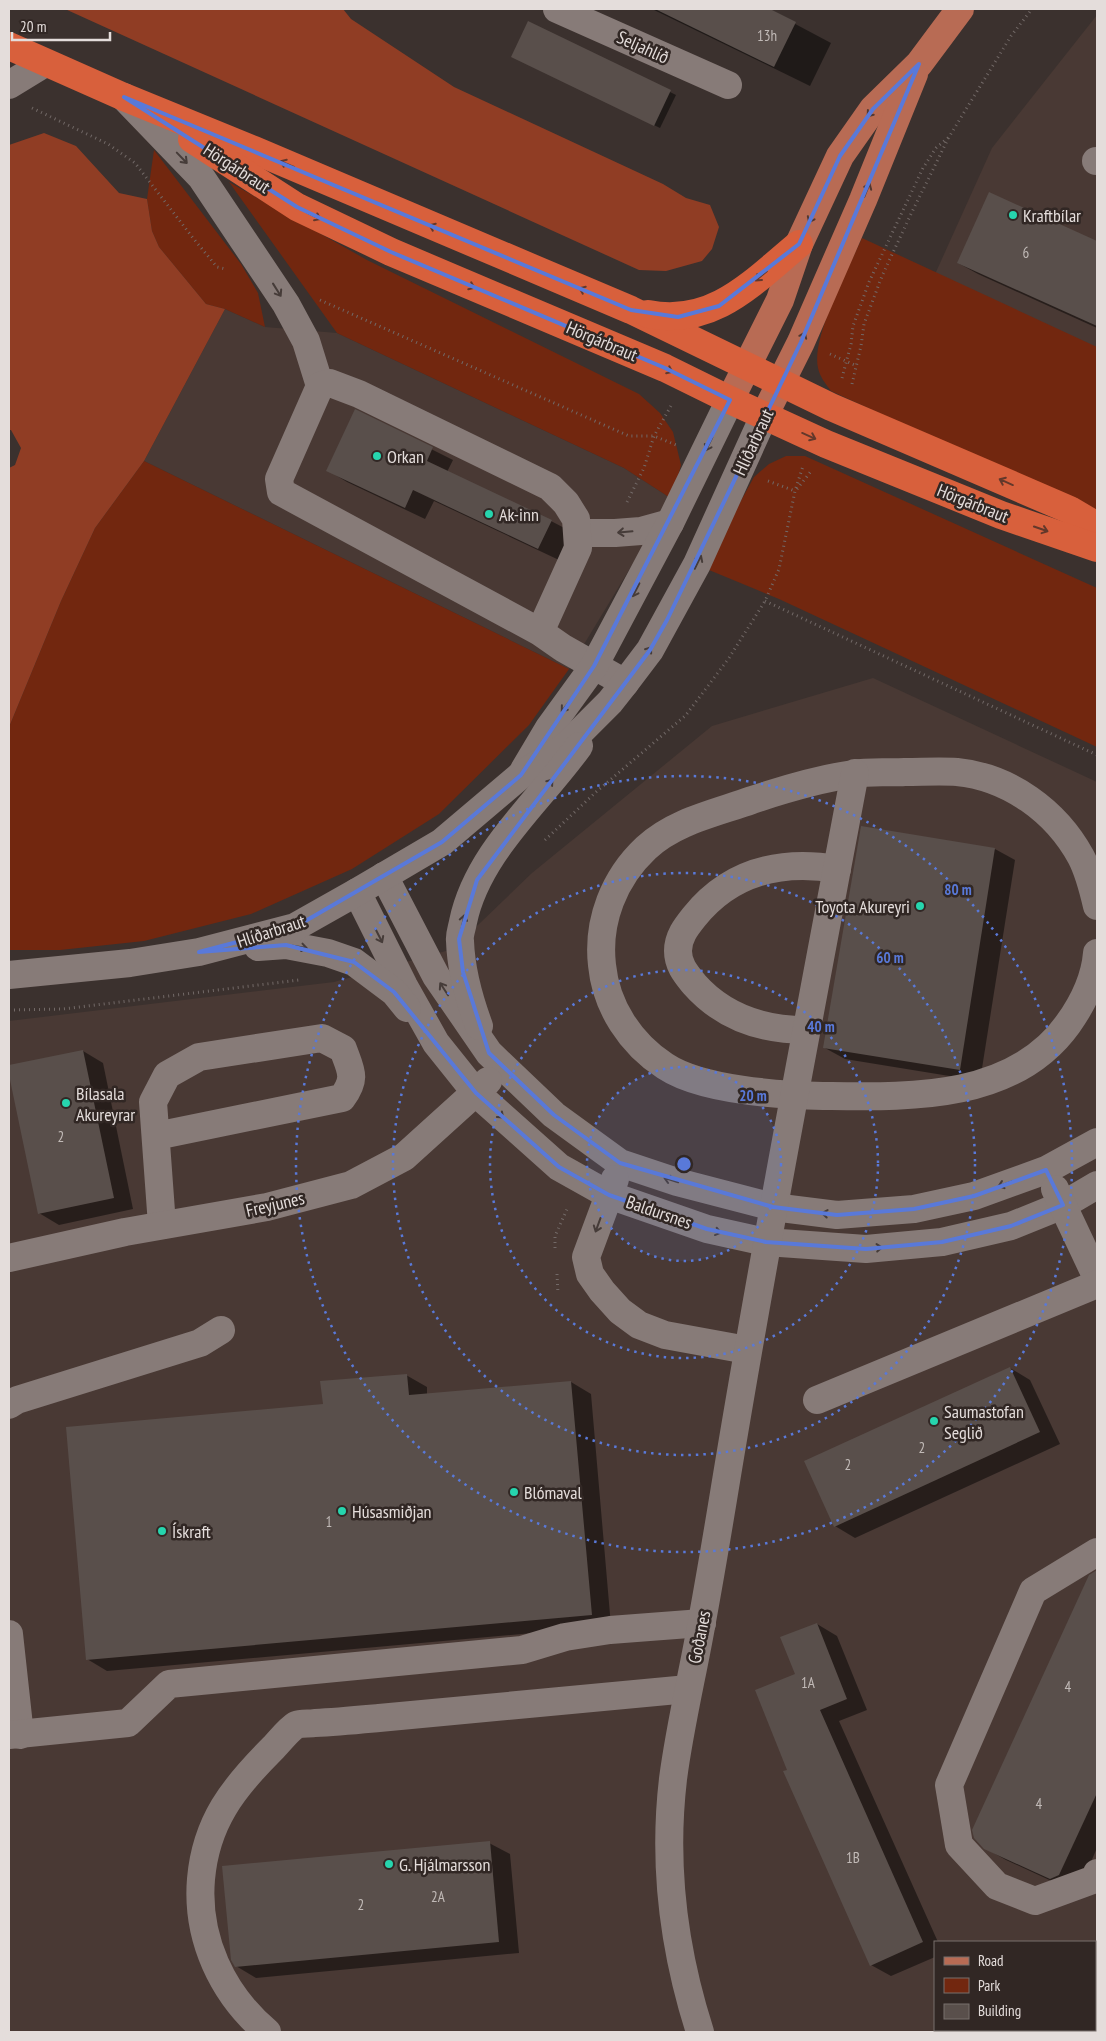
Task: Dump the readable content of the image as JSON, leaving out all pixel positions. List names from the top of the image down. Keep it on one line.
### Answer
{"streets":{"highway":["Hörgárbraut"],"main road":["Hlíðarbraut"],"street":["Seljahlíð","Freyjunes","Baldursnes","Goðanes"]},"crossings":[["Hörgárbraut","Hlíðarbraut"],["Hlíðarbraut","Baldursnes"],["Freyjunes","Baldursnes"],["Baldursnes","Goðanes"]],"places":["Kraftbílar","Orkan","Ak-inn","Toyota Akureyri","Bílasala Akureyrar","Saumastofan Seglið","Blómaval","Húsasmiðjan","Ískraft","G. Hjálmarsson"],"house_numbers":["13h","6","2","2","2","1","1A","4","4","1B","2A","2"],"legend":["Road","Park","Building"],"scale_bar":"20 m","rings":["80 m","60 m","40 m","20 m"]}
